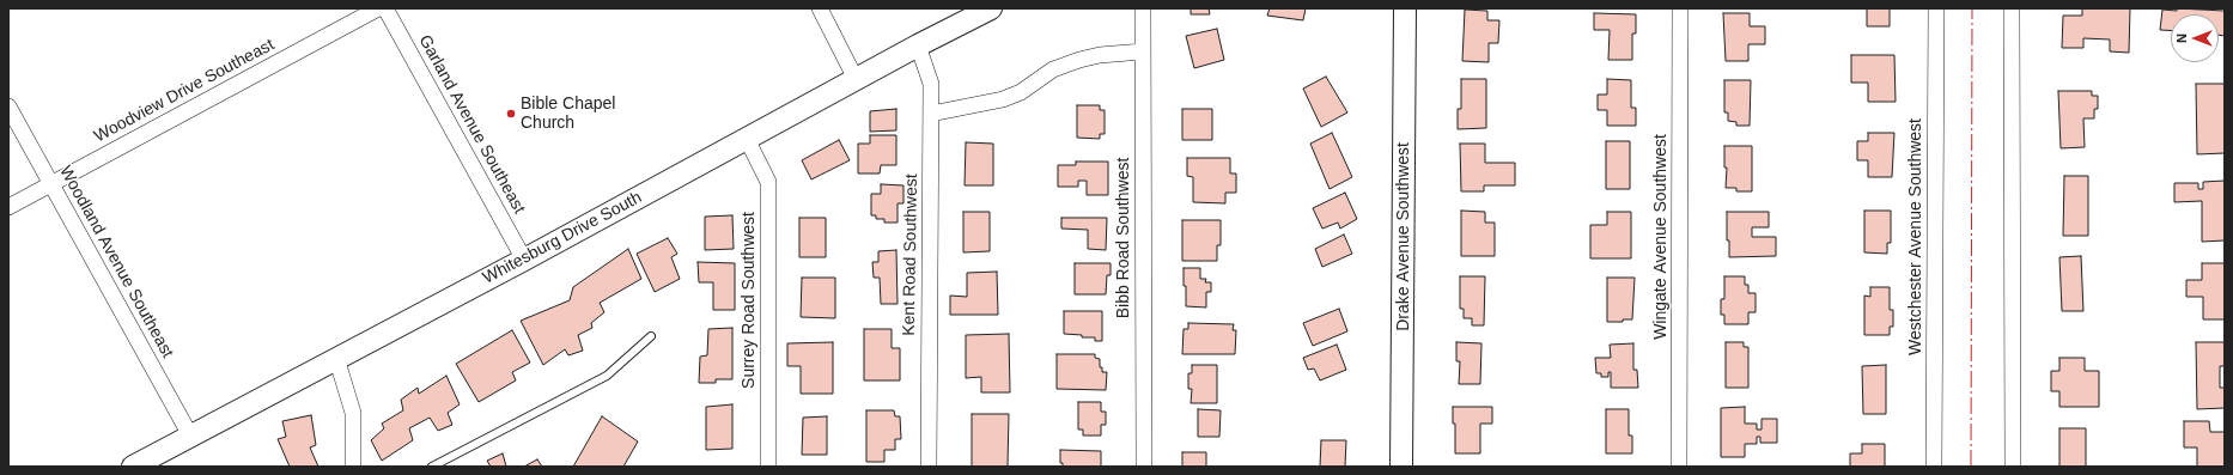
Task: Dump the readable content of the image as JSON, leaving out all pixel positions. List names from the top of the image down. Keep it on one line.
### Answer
{"streets":{"main road":["Drake Avenue Southwest","Whitesburg Drive South"],"street":["Woodview Drive Southeast","Garland Avenue Southeast","Wingate Avenue Southwest","Westchester Avenue Southwest","Bibb Road Southwest","Kent Road Southwest","Woodland Avenue Southeast","Surrey Road Southwest"]},"crossings":[["Woodview Drive Southeast","Woodland Avenue Southeast"],["Garland Avenue Southeast","Whitesburg Drive South"],["Whitesburg Drive South","Kent Road Southwest"],["Whitesburg Drive South","Woodland Avenue Southeast"],["Whitesburg Drive South","Surrey Road Southwest"]],"places":["Bible Chapel Church"],"north":"left"}
